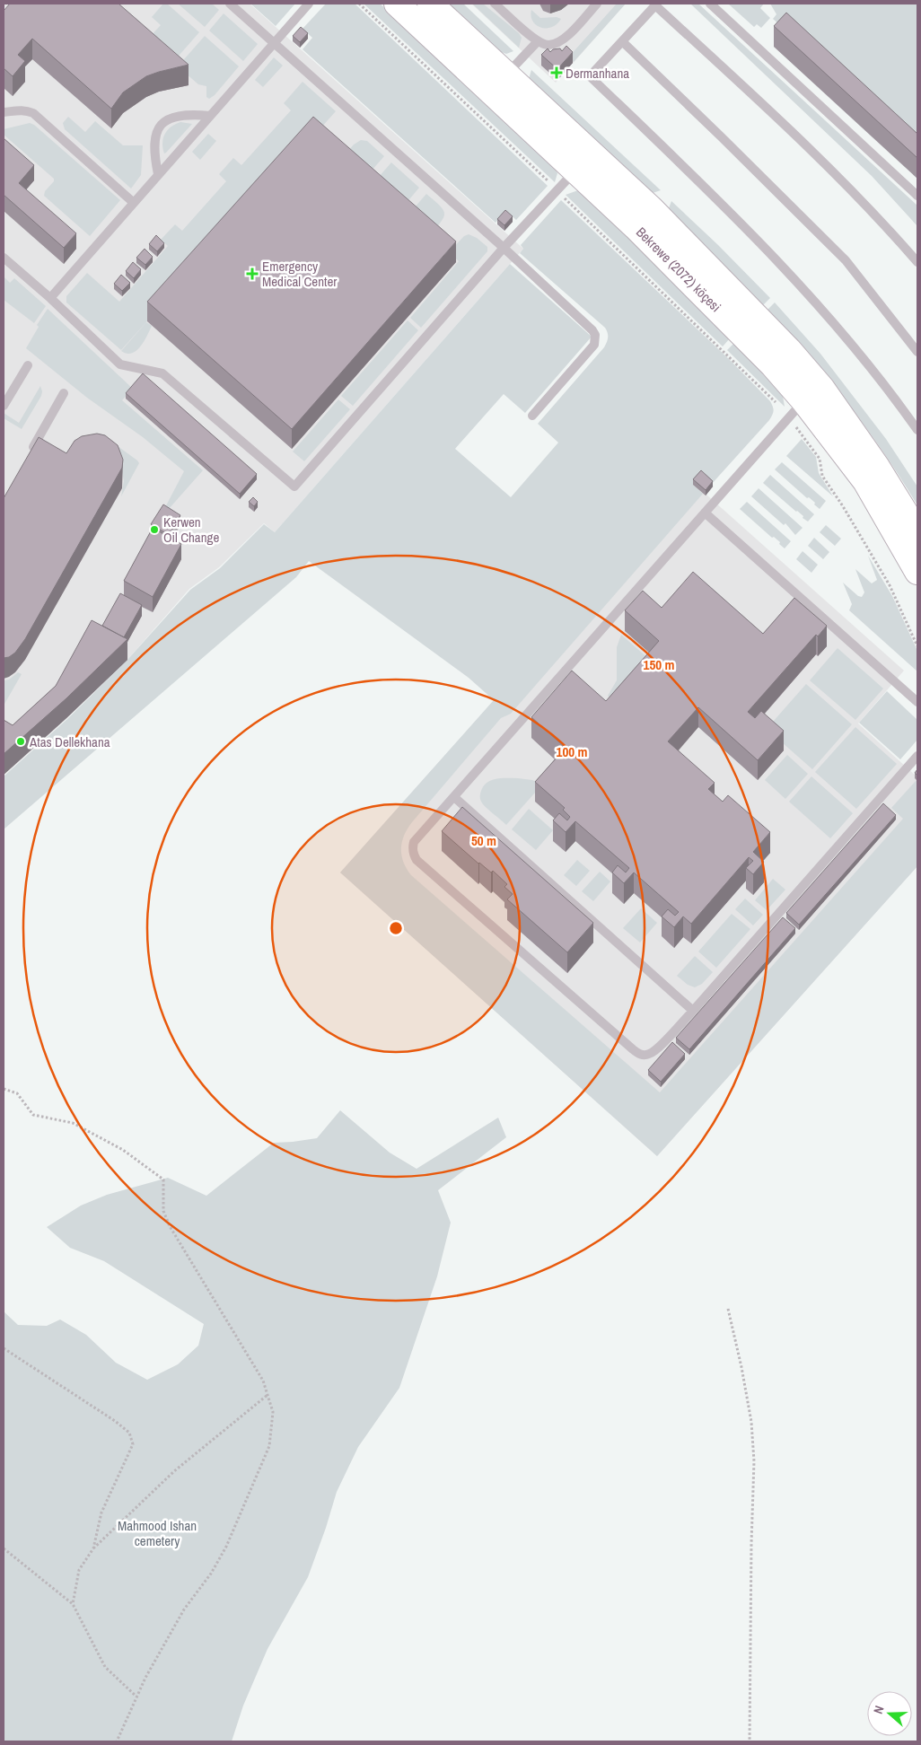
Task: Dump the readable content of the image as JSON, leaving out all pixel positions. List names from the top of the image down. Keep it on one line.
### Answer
{"streets":{"main road":["Bekrewe (2072) köçesi"]},"parks":["Mahmood Ishan cemetery"],"places":{"health":["Dermanhana","Emergency Medical Center"],"other":["Kerwen Oil Change","Atas Dellekhana"]},"north":"left","rings":["150 m","100 m","50 m"]}
